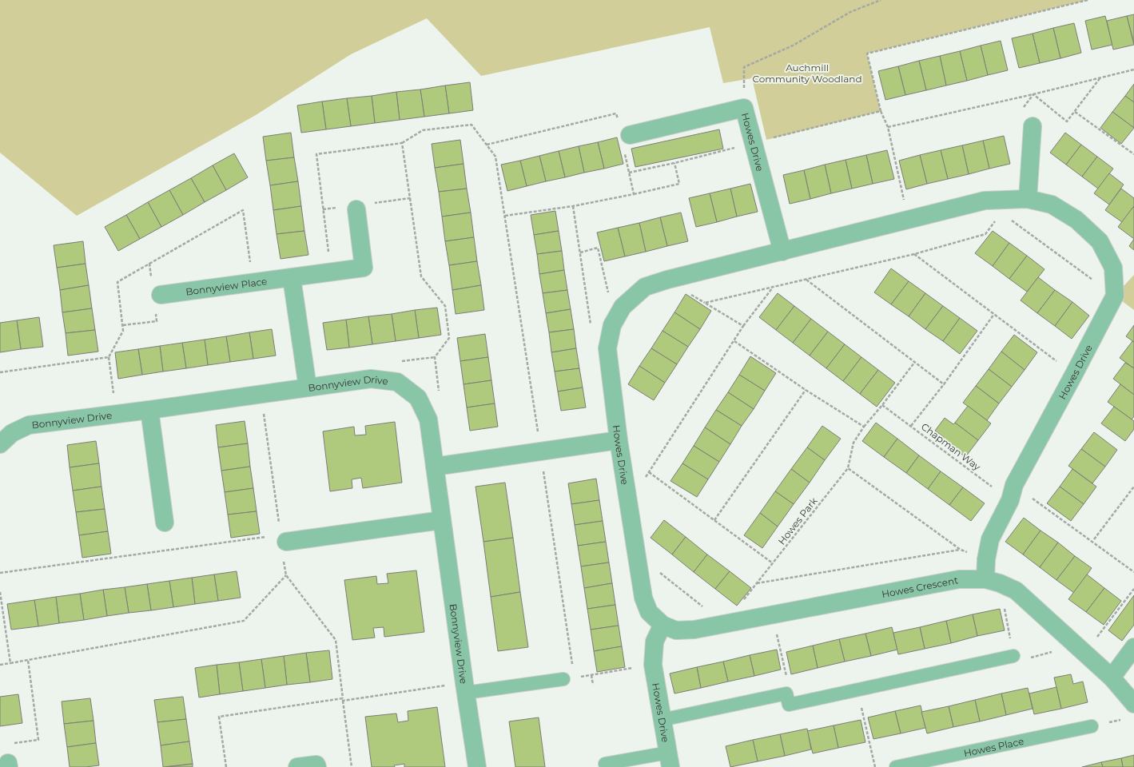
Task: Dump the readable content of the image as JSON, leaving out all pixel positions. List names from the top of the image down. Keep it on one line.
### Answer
{"streets":{"street":["Howes Drive","Bonnyview Place","Bonnyview Drive","Howes Crescent"],"lane":["Howes Place"],"path":["Chapman Way","Howes Park"]},"crossings":[["Howes Drive","Chapman Way"],["Howes Drive","Howes Crescent"],["Howes Park","Howes Crescent"]],"parks":["Auchmill Community Woodland"]}
